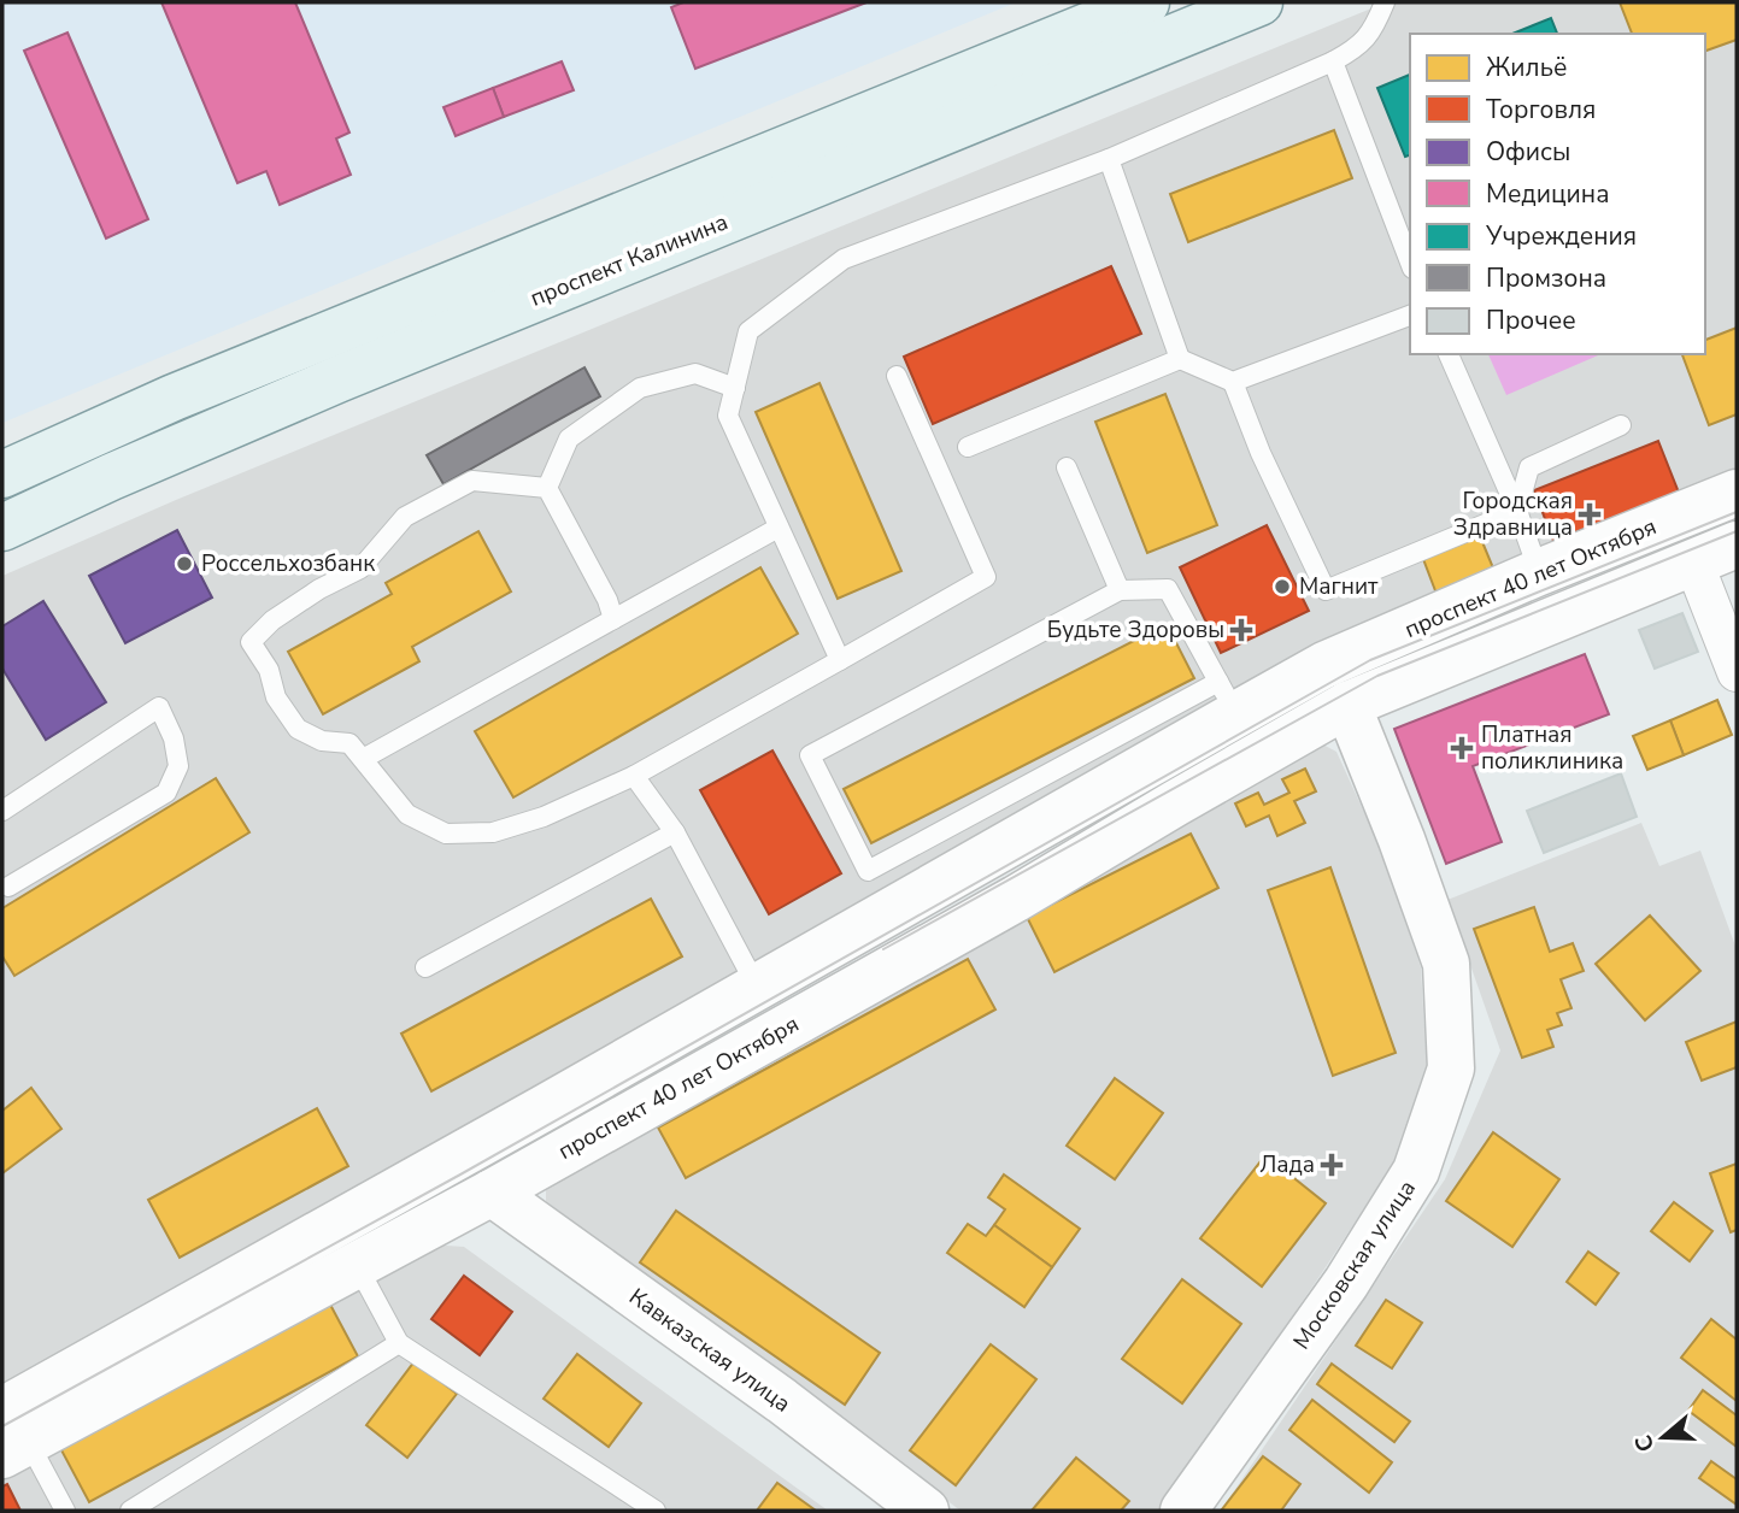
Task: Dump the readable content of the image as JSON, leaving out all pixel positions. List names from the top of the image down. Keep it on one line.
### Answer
{"streets":{"main road":["проспект Калинина"],"street":["проспект 40 лет Октября","Московская улица","Кавказская улица"]},"crossings":[["проспект 40 лет Октября","Московская улица"],["проспект 40 лет Октября","Кавказская улица"]],"places":{"health":["Городская Здравница","Будьте Здоровы","Платная поликлиника","Лада"],"other":["Россельхозбанк","Магнит"]},"legend":["Жильё","Торговля","Офисы","Медицина","Учреждения","Промзона","Прочее"],"north":"left"}
